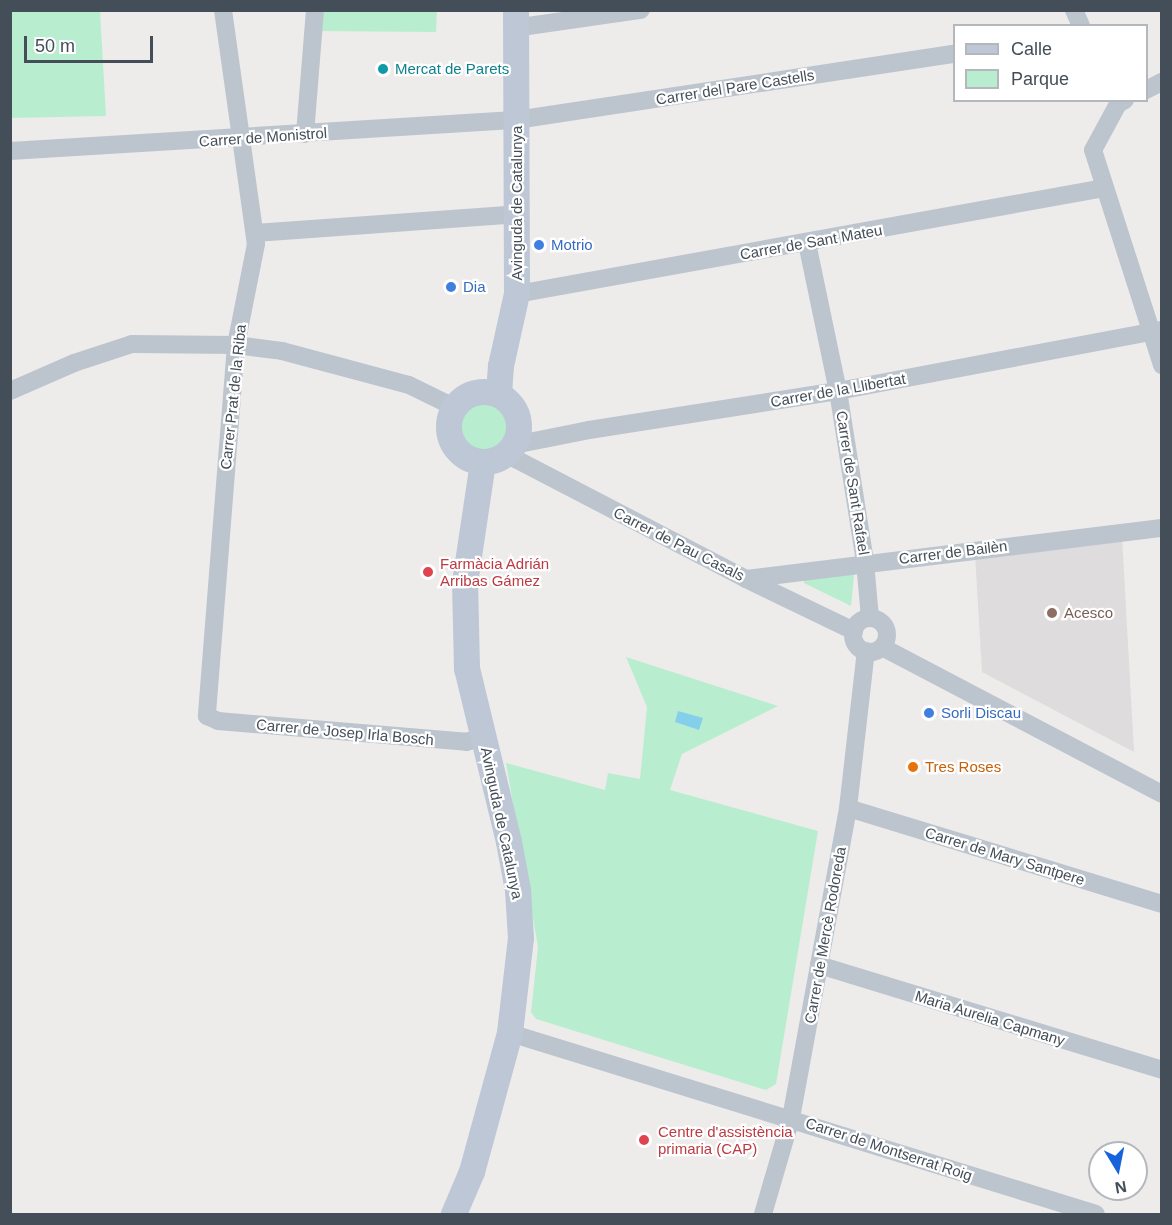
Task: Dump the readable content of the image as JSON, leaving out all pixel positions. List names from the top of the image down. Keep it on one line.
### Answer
{"streets":{"street":["Carrer del Pare Castells","Carrer de Monistrol","Avinguda de Catalunya","Carrer de Sant Mateu","Carrer de la Llibertat","Carrer Prat de la Riba","Carrer de Sant Rafael","Carrer de Pau Casals","Carrer de Bailèn","Carrer de Josep Irla Bosch","Carrer de Mary Santpere","Carrer de Mercè Rodoreda","Maria Aurelia Capmany","Carrer de Montserrat Roig"]},"crossings":[["Carrer del Pare Castells","Carrer de Monistrol"],["Carrer del Pare Castells","Avinguda de Catalunya"],["Carrer de Monistrol","Avinguda de Catalunya"],["Carrer de Monistrol","Carrer Prat de la Riba"],["Avinguda de Catalunya","Carrer de Sant Mateu"],["Avinguda de Catalunya","Carrer de la Llibertat"],["Avinguda de Catalunya","Carrer de Pau Casals"],["Avinguda de Catalunya","Carrer de Josep Irla Bosch"],["Avinguda de Catalunya","Carrer de Montserrat Roig"],["Carrer de Sant Mateu","Carrer de Sant Rafael"],["Carrer de la Llibertat","Carrer de Sant Rafael"],["Carrer de la Llibertat","Carrer de Pau Casals"],["Carrer Prat de la Riba","Carrer de Josep Irla Bosch"],["Carrer de Sant Rafael","Carrer de Pau Casals"],["Carrer de Sant Rafael","Carrer de Bailèn"],["Carrer de Sant Rafael","Carrer de Mercè Rodoreda"],["Carrer de Pau Casals","Carrer de Bailèn"],["Carrer de Pau Casals","Carrer de Mercè Rodoreda"],["Carrer de Mary Santpere","Carrer de Mercè Rodoreda"],["Carrer de Mercè Rodoreda","Maria Aurelia Capmany"],["Carrer de Mercè Rodoreda","Carrer de Montserrat Roig"]],"places":["Mercat de Parets","Motrio","Dia","Farmàcia Adrián Arribas Gámez","Acesco","Sorli Discau","Tres Roses","Centre d'assistència primaria (CAP)"],"legend":["Calle","Parque"],"scale_bar":"50 m","north":"bottom"}
